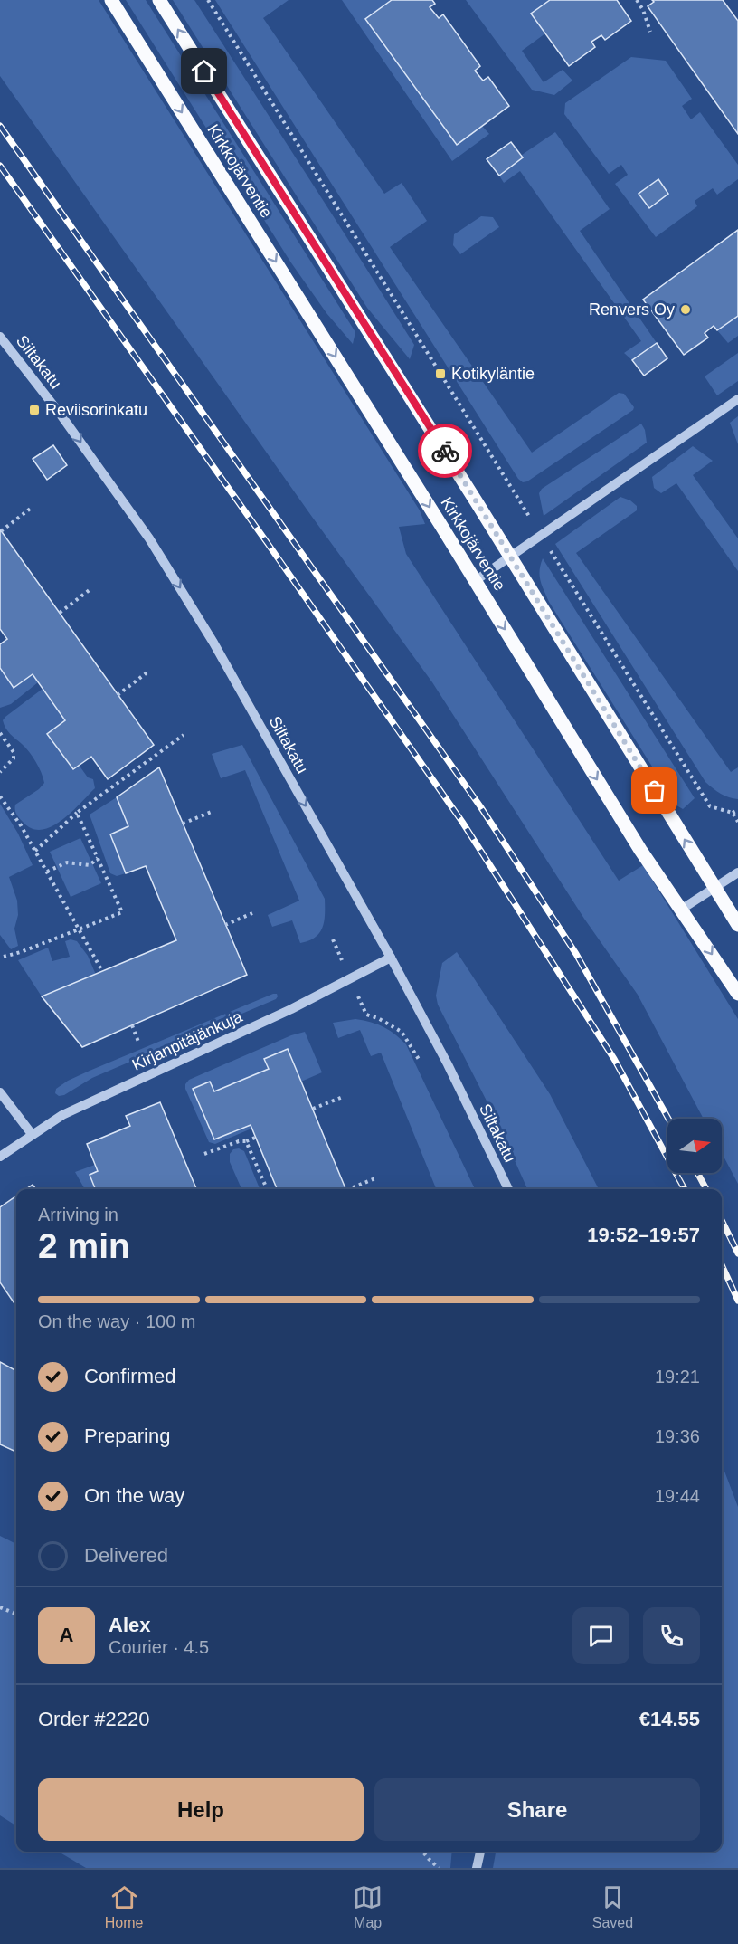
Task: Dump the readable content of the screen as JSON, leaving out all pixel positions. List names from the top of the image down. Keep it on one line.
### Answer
{"streets":{"main road":["Kirkkojärventie"],"street":["Siltakatu","Kirjanpitäjänkuja"]},"crossings":[["Siltakatu","Kirjanpitäjänkuja"]],"one_way":["Siltakatu"],"places":{"other":["Renvers Oy"],"transit":["Kotikyläntie","Reviisorinkatu"]},"north":"right","page":{"heading":["2 min","Arriving in","19:52–19:57"],"panel":["Alex","Courier · 4.5","Order #2220","€14.55"],"bar":"On the way · 100 m","list":[["Confirmed","19:21"],["Preparing","19:36"],["On the way","19:44"],"Delivered"],"round":"A","buttons":["Help","Share"],"tabs":["Home","Map","Saved"]}}
